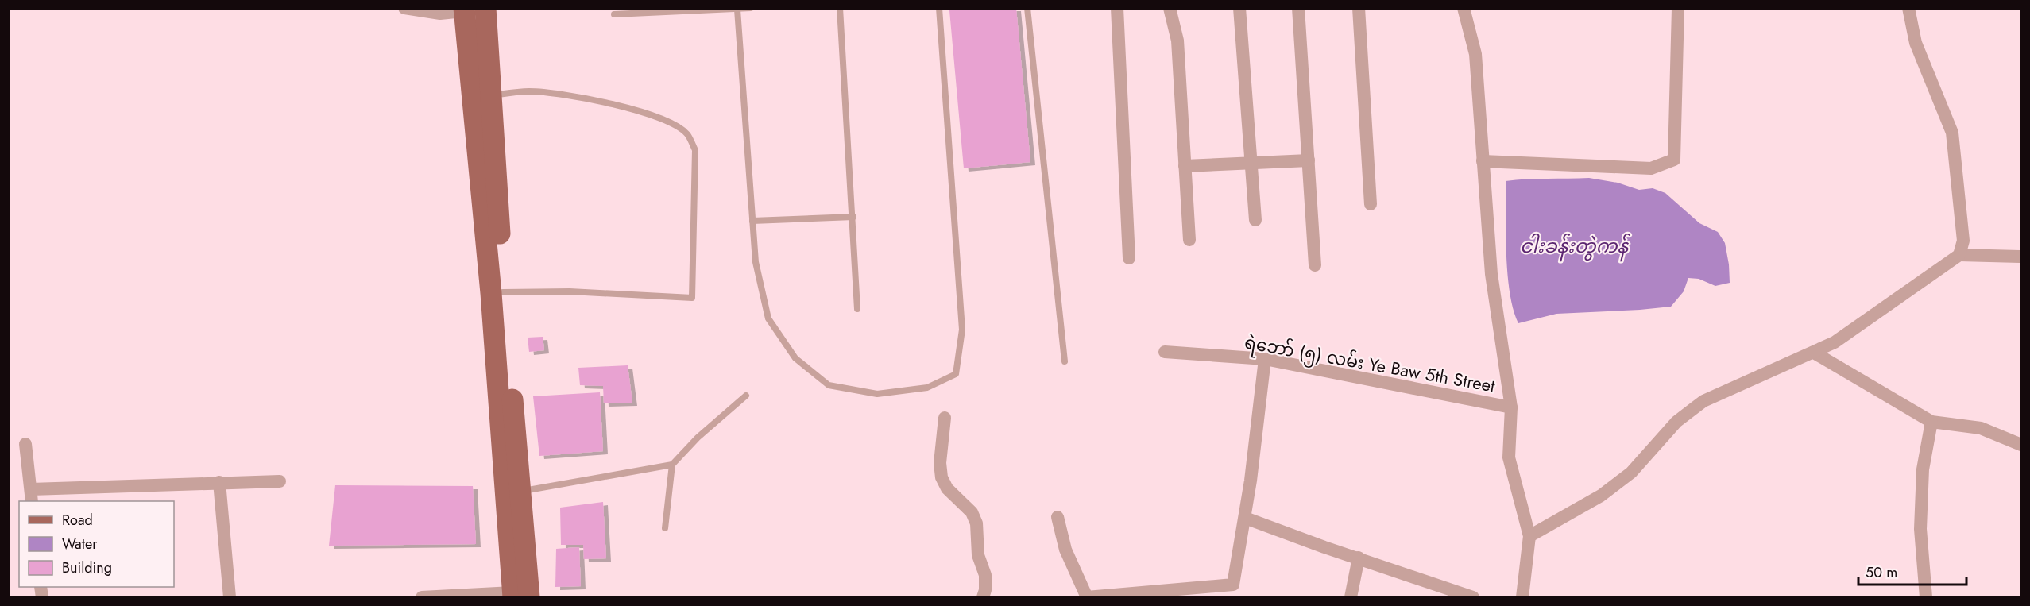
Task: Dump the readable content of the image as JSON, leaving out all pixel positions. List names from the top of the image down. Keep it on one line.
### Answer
{"streets":{"street":["ရဲဘော် (၅) လမ်း Ye Baw 5th Street"]},"water":["ငါးခန်းတွဲကန်"],"legend":["Road","Water","Building"],"scale_bar":"50 m"}
